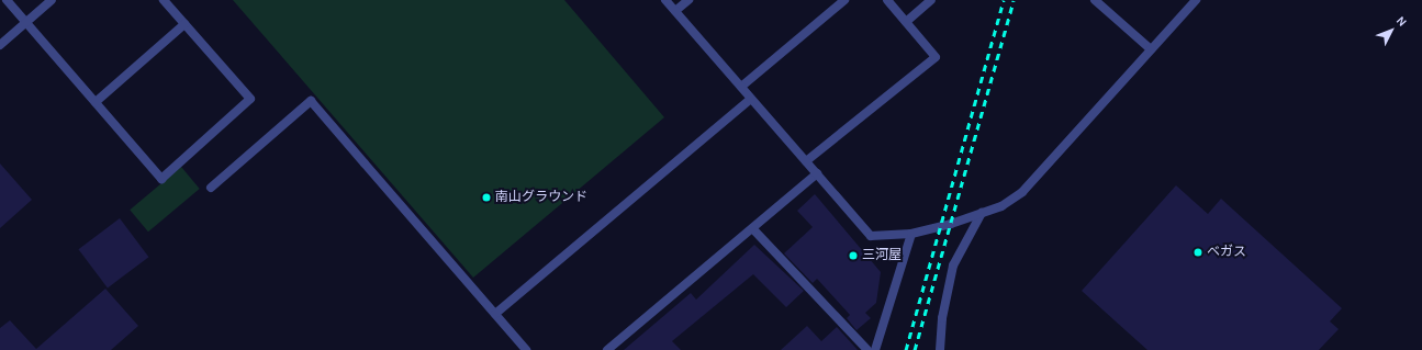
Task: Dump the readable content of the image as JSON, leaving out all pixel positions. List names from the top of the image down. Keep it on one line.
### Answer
{"places":["南山グラウンド","ベガス","三河屋"],"north":"top right"}
